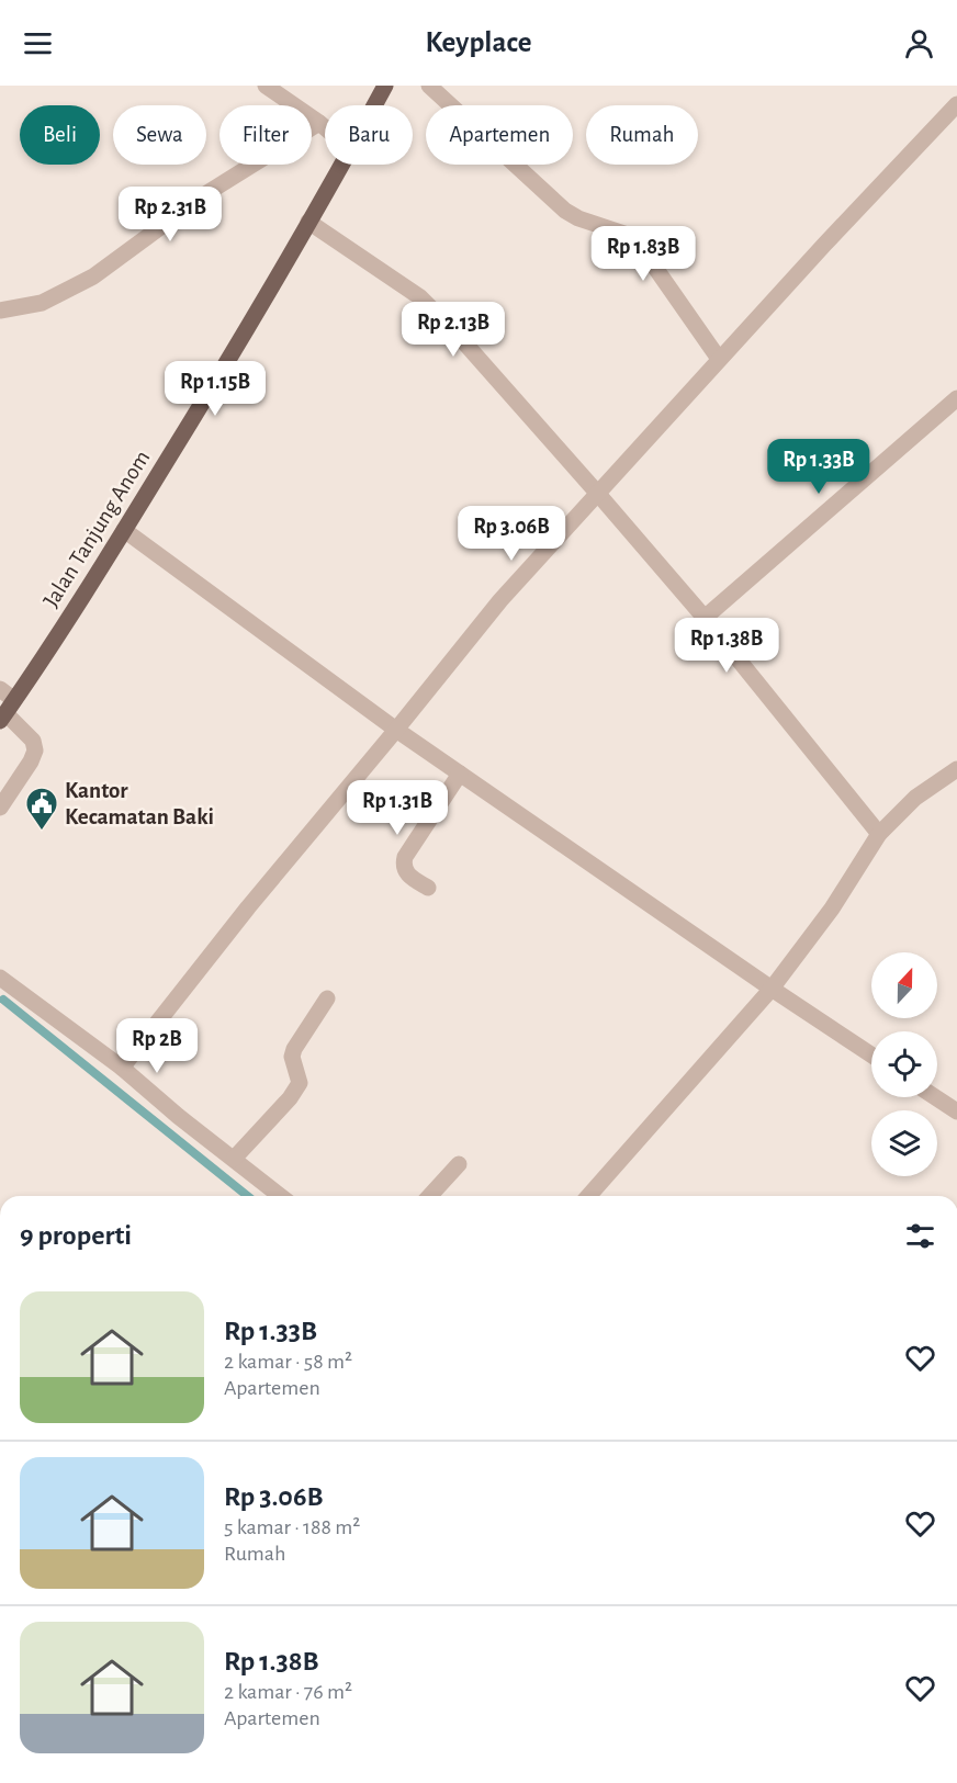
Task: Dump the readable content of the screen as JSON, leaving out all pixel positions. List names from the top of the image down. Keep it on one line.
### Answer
{"streets":{"main road":["Jalan Tanjung Anom"]},"places":{"public building":["Kantor Kecamatan Baki"]},"north":"top","page":{"header":"Keyplace","chip":["Beli","Sewa","Filter","Baru","Apartemen","Rumah"],"price":["Rp 2.31B","Rp 1.83B","Rp 2.13B","Rp 1.15B","Rp 1.33B","Rp 3.06B","Rp 1.38B","Rp 1.31B","Rp 2B"],"heading":"9 properti","list":[{"name":"Rp 1.33B","note":"2 kamar · 58 m² · Apartemen"},{"name":"Rp 3.06B","note":"5 kamar · 188 m² · Rumah"},{"name":"Rp 1.38B","note":"2 kamar · 76 m² · Apartemen"}]}}
